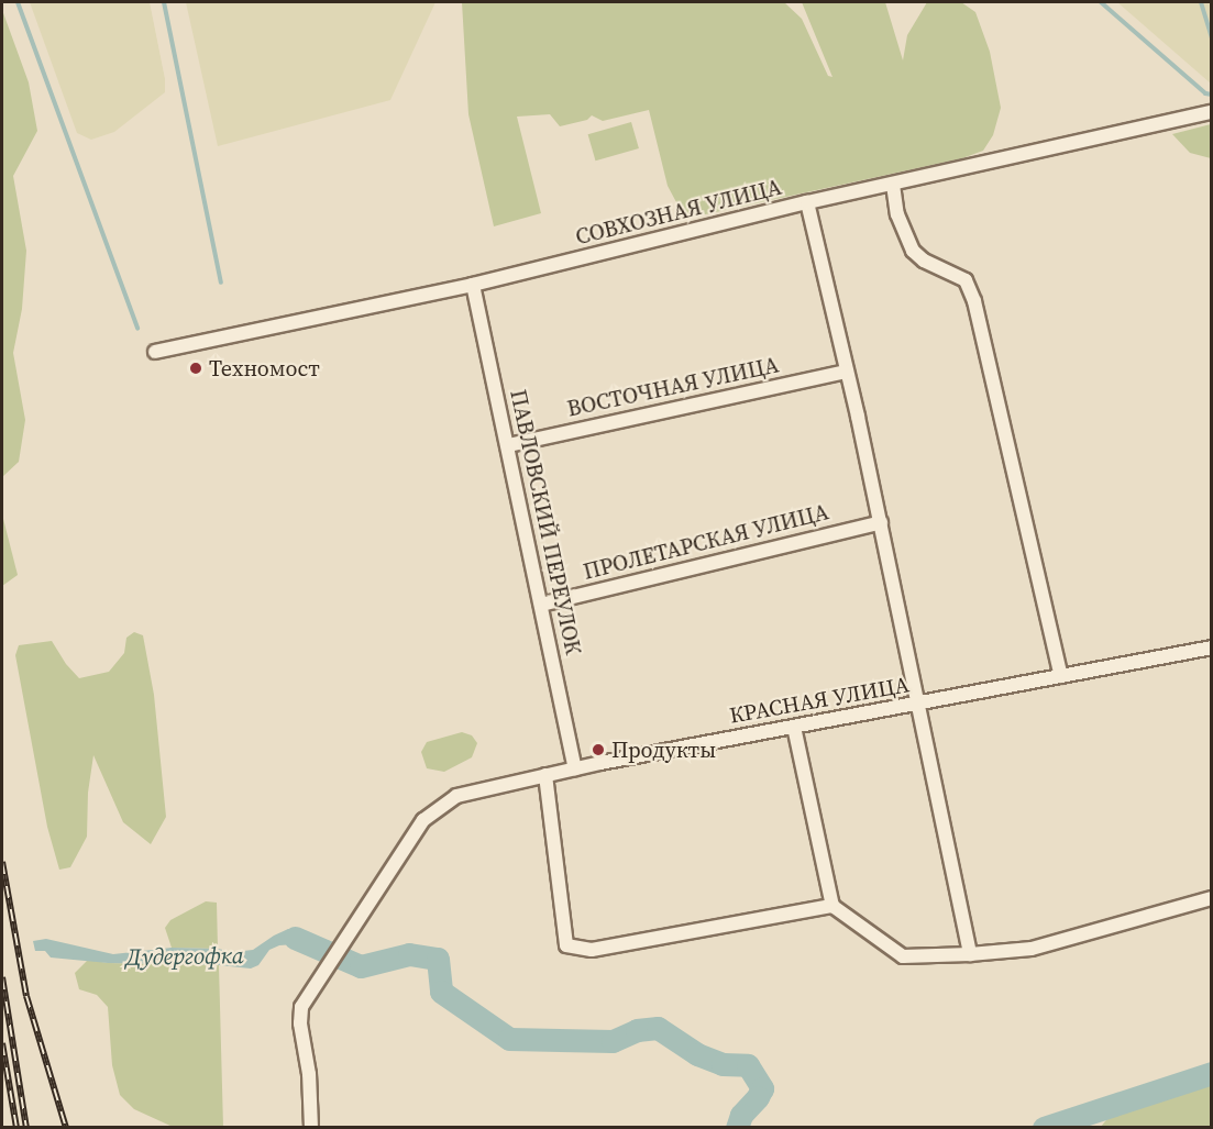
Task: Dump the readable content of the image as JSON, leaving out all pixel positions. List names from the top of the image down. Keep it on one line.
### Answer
{"streets":{"street":["СОВХОЗНАЯ УЛИЦА","ВОСТОЧНАЯ УЛИЦА","ПАВЛОВСКИЙ ПЕРЕУЛОК","ПРОЛЕТАРСКАЯ УЛИЦА","КРАСНАЯ УЛИЦА"]},"crossings":[["СОВХОЗНАЯ УЛИЦА","ПАВЛОВСКИЙ ПЕРЕУЛОК"],["ВОСТОЧНАЯ УЛИЦА","ПАВЛОВСКИЙ ПЕРЕУЛОК"],["ПАВЛОВСКИЙ ПЕРЕУЛОК","ПРОЛЕТАРСКАЯ УЛИЦА"],["ПАВЛОВСКИЙ ПЕРЕУЛОК","КРАСНАЯ УЛИЦА"]],"water":["Дудергофка"],"places":["Техномост","Продукты"]}
